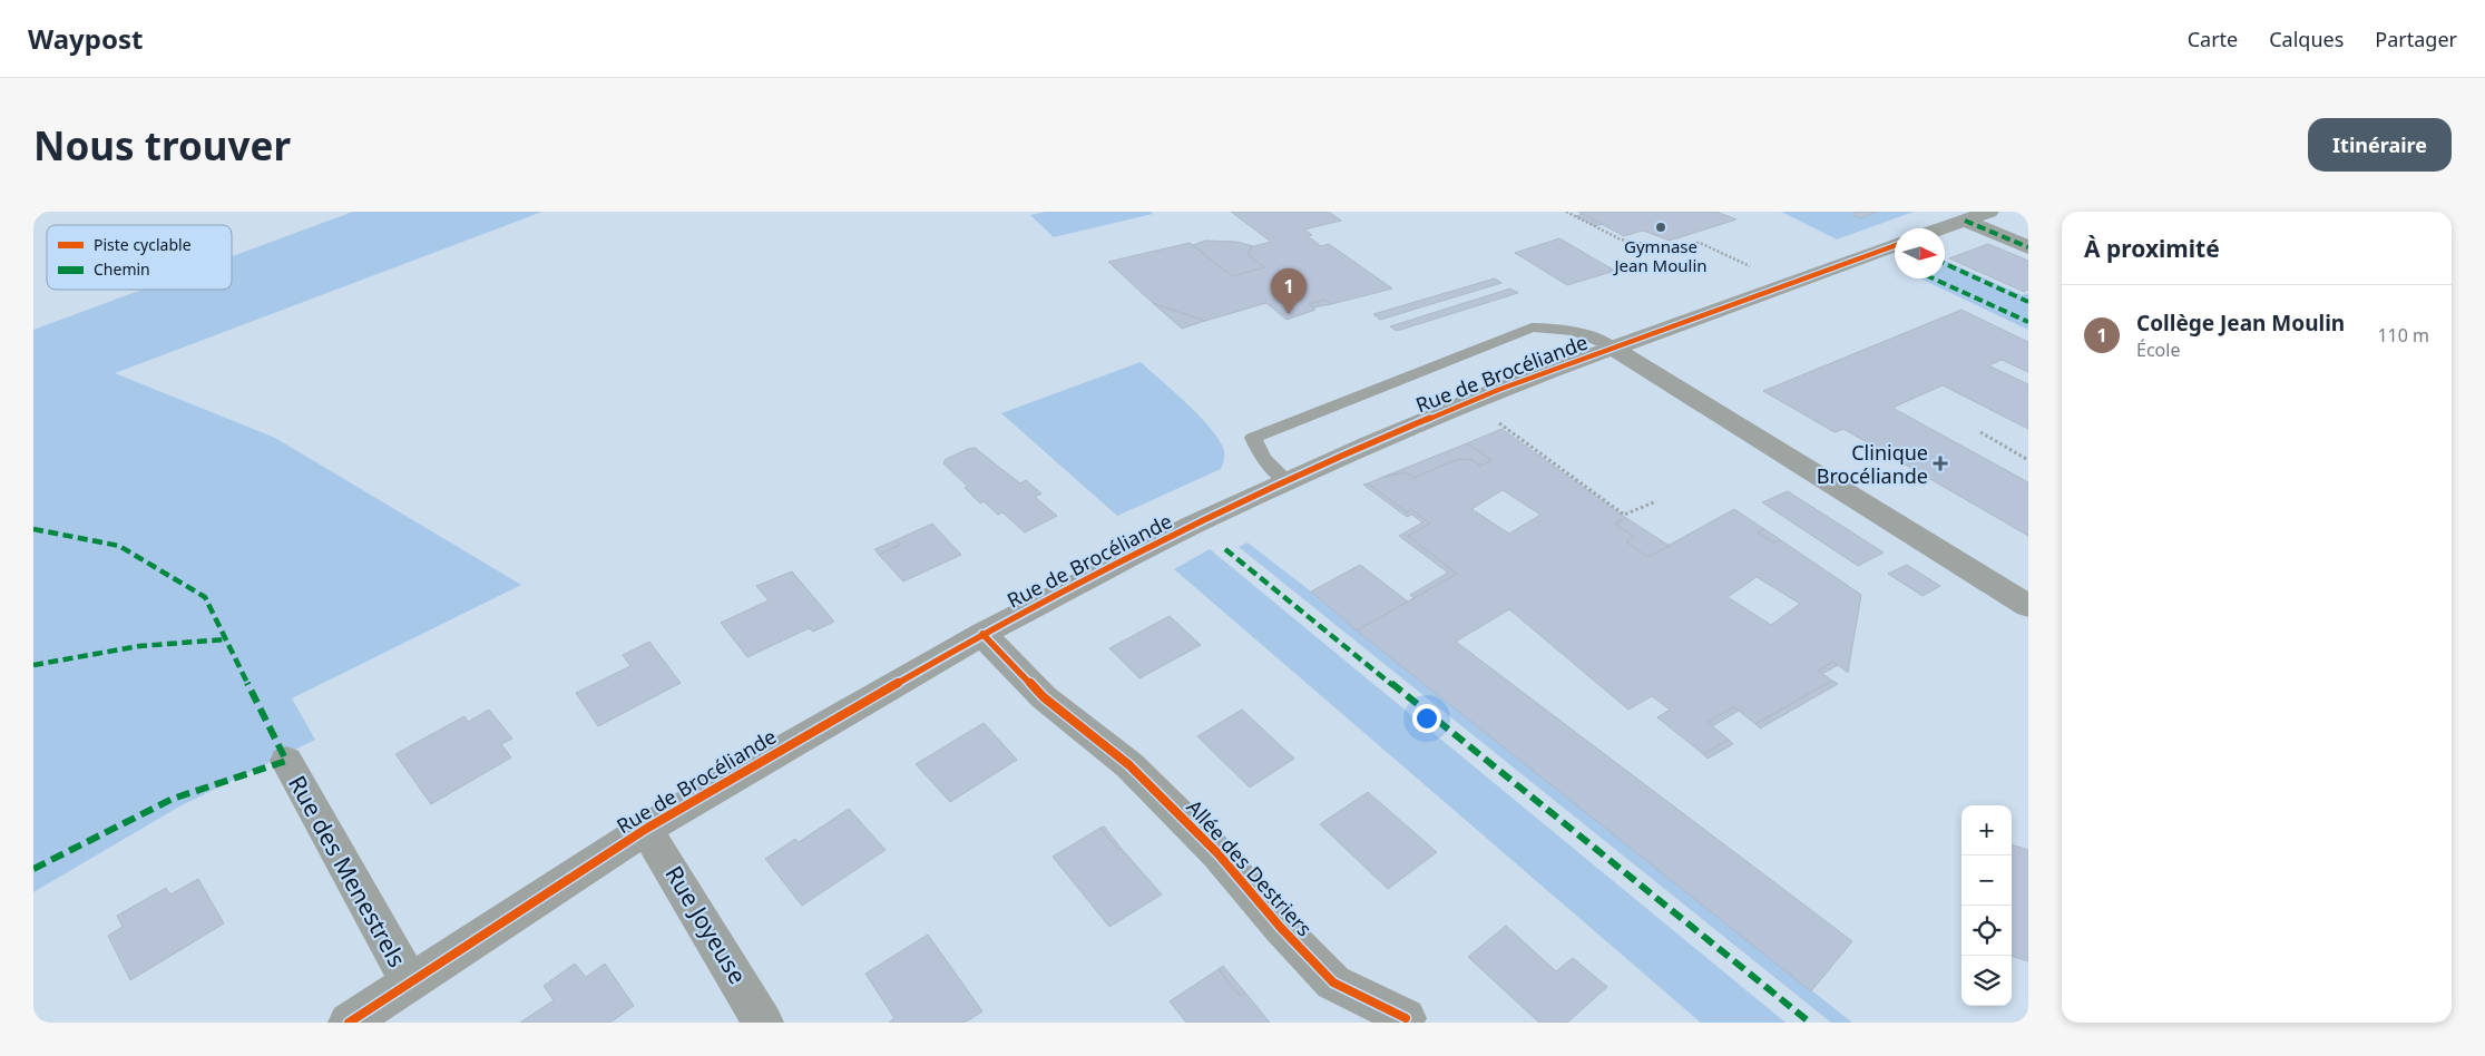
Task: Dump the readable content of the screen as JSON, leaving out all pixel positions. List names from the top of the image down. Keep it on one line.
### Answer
{"streets":{"street":["Rue de Brocéliande","Allée des Destriers","Rue des Menestrels","Rue Joyeuse"]},"crossings":[["Rue de Brocéliande","Allée des Destriers"],["Rue de Brocéliande","Rue des Menestrels"],["Rue de Brocéliande","Rue Joyeuse"]],"places":{"other":["Gymnase Jean Moulin"],"health":["Clinique Brocéliande"]},"legend":["Piste cyclable","Chemin"],"north":"right","page":{"header":"Waypost","nav":["Carte","Calques","Partager"],"buttons":"Itinéraire","title":"Nous trouver","heading":"À proximité","pins":"1","list":[{"mark":"1","name":"Collège Jean Moulin","note":"École","value":"110 m"}],"map_buttons":["+","−"]}}
